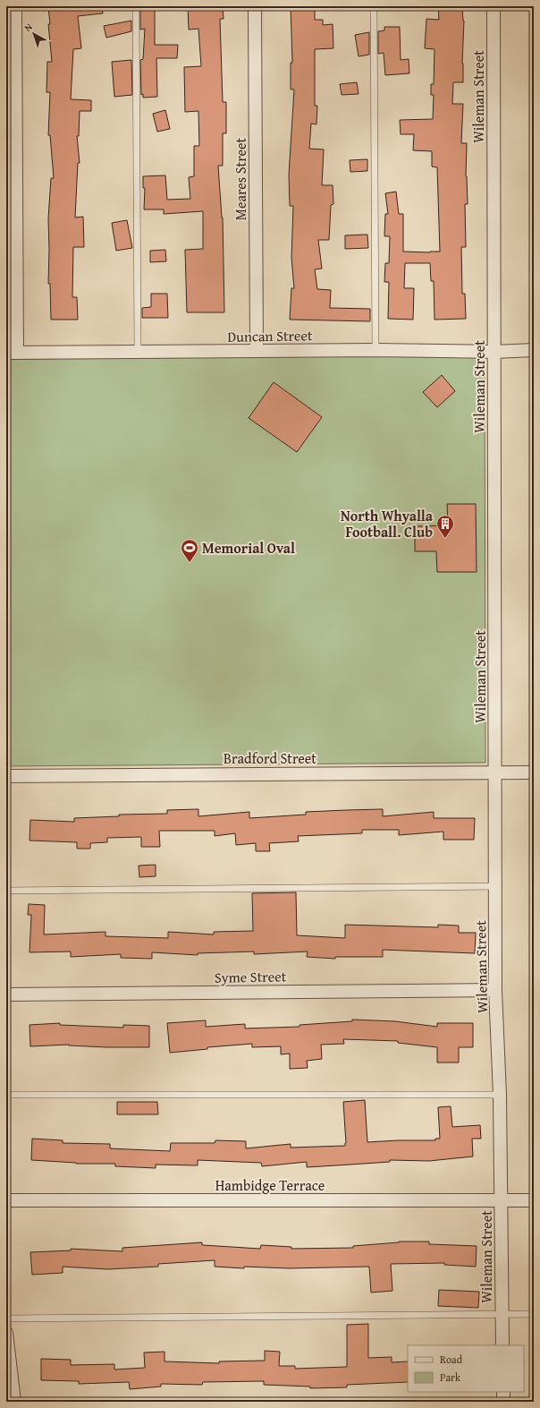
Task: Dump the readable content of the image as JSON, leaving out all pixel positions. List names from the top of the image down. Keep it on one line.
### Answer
{"streets":{"street":["Wileman Street","Meares Street","Duncan Street","Bradford Street","Syme Street","Hambidge Terrace"]},"crossings":[["Wileman Street","Duncan Street"],["Wileman Street","Bradford Street"],["Wileman Street","Syme Street"],["Wileman Street","Hambidge Terrace"],["Meares Street","Duncan Street"]],"places":{"building":["North Whyalla Football. Club"],"sports":["Memorial Oval"]},"legend":["Road","Park"],"north":"top left"}
